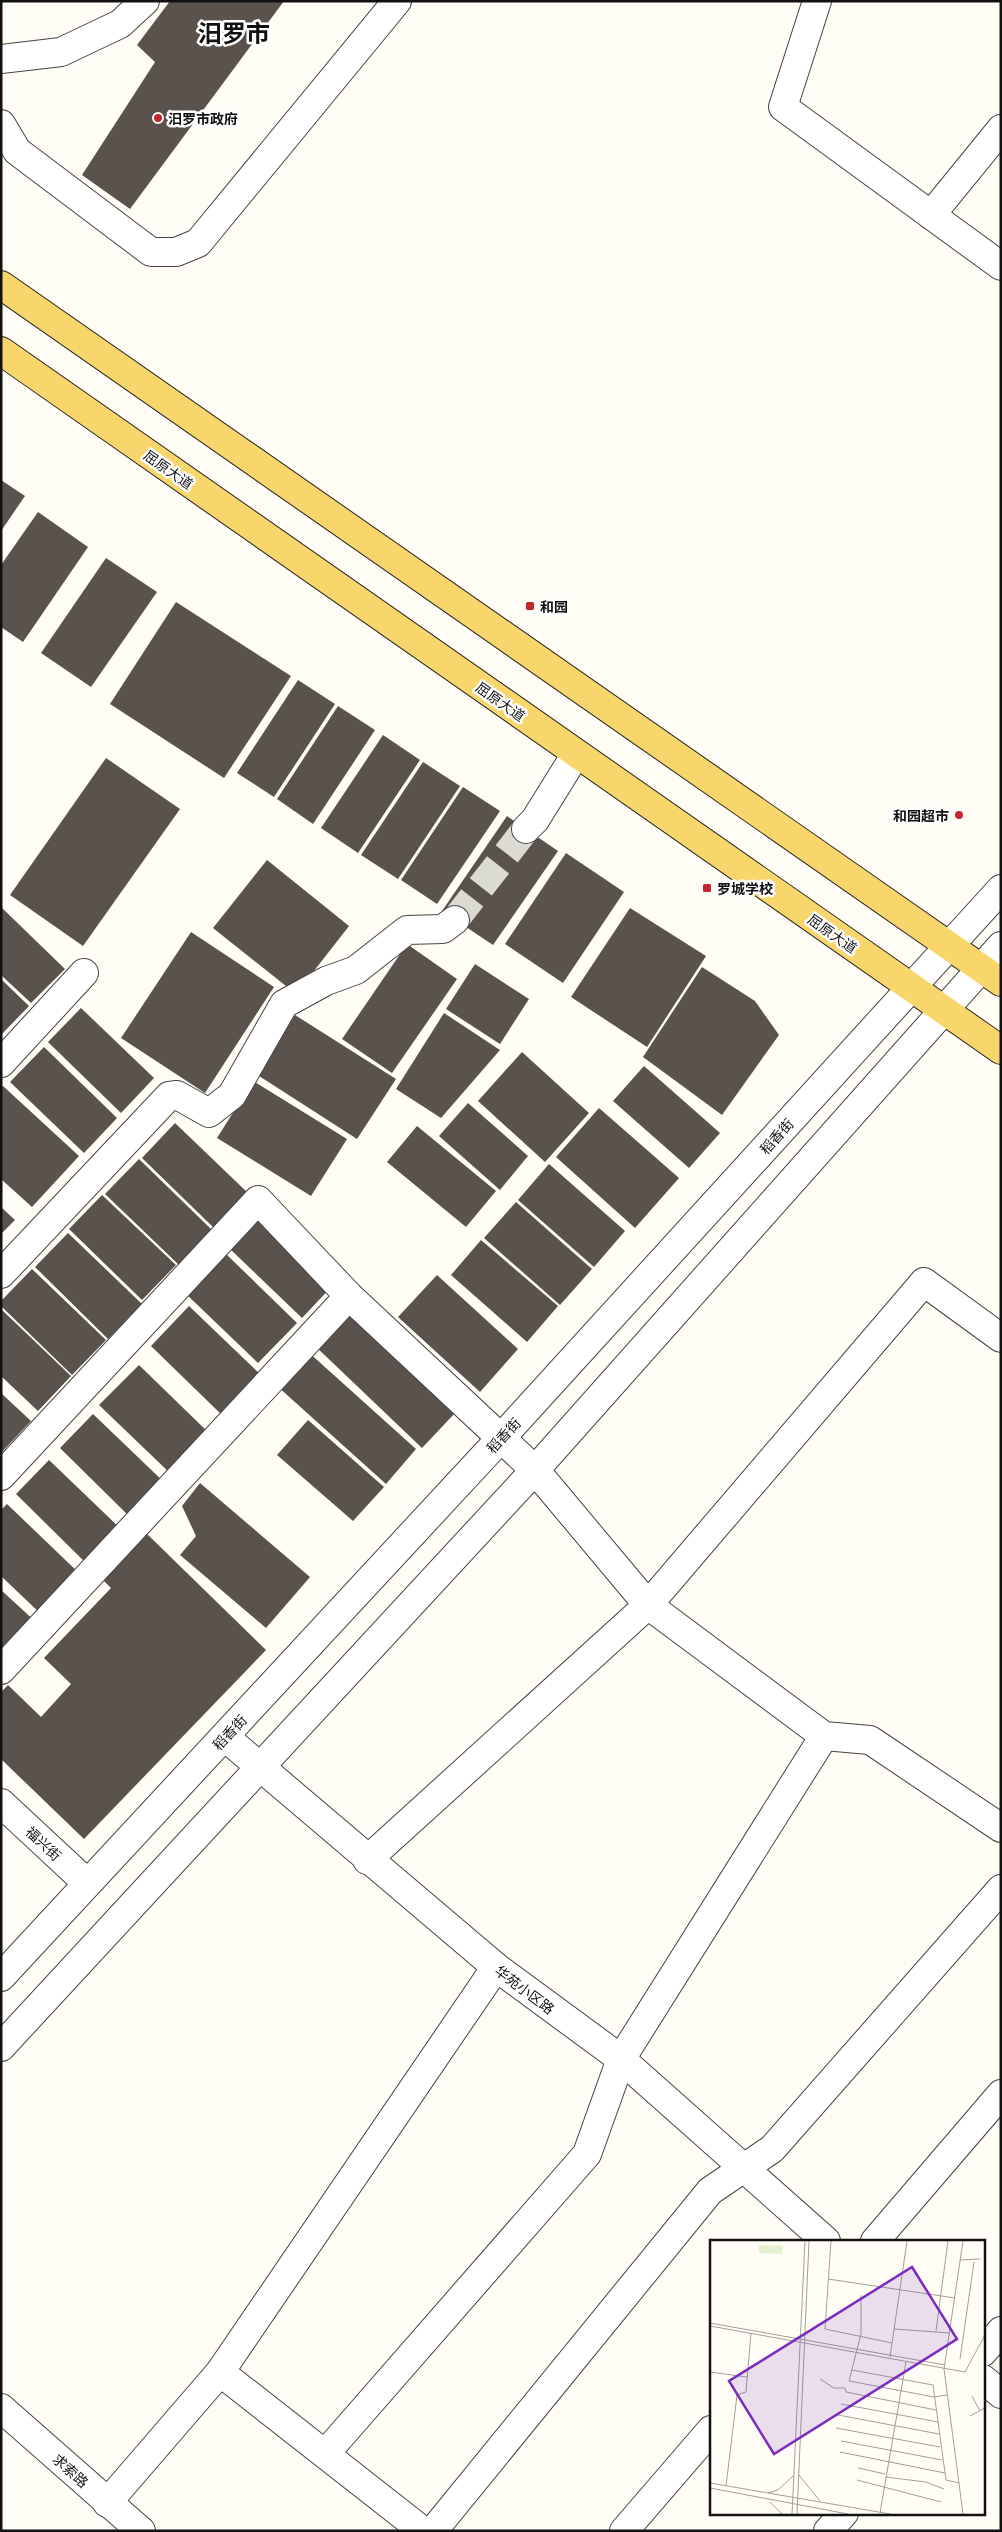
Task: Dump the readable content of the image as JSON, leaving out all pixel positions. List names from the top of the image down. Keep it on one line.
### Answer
{"streets":{"main road":["屈原大道"],"street":["稻香街","福兴街","华苑小区路","求索路"]},"crossings":[["屈原大道","稻香街"],["稻香街","福兴街"],["稻香街","华苑小区路"]],"districts":["汨罗市"],"places":{"other":["汨罗市政府","和园超市"],"transit":["和园","罗城学校"]}}
